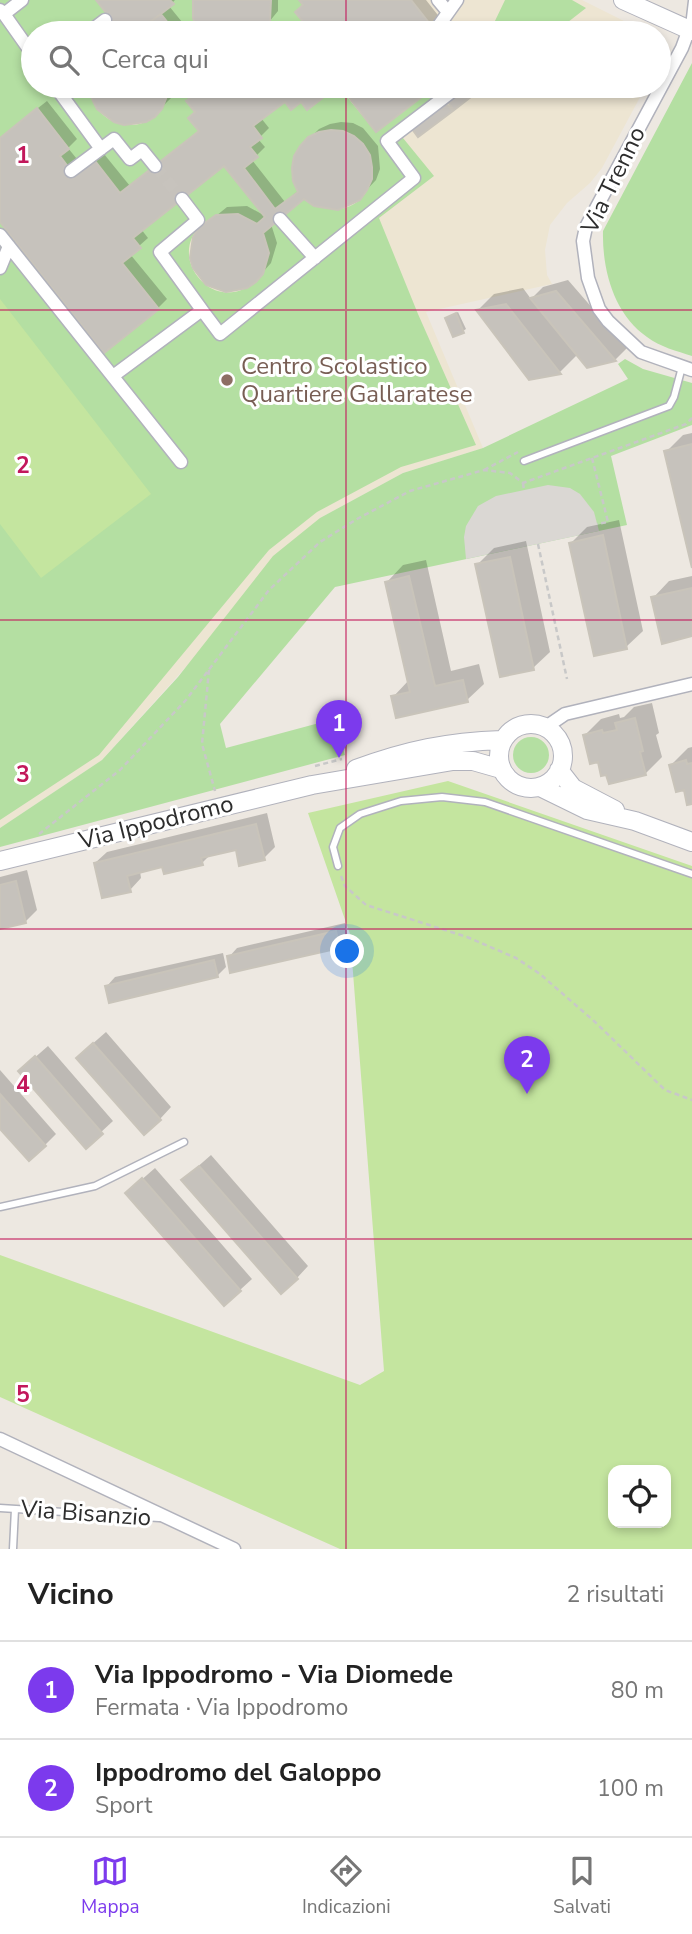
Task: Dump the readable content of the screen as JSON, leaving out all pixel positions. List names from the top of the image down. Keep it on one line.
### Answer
{"streets":{"street":["Via Trenno","Via Ippodromo"],"lane":["Via Bisanzio"]},"places":["Centro Scolastico Quartiere Gallaratese"],"page":{"search":"Cerca qui","pins":["1","2"],"heading":["Vicino","2 risultati"],"list":[{"mark":"1","name":"Via Ippodromo - Via Diomede","note":"Fermata · Via Ippodromo","value":"80 m"},{"mark":"2","name":"Ippodromo del Galoppo","note":"Sport","value":"100 m"}],"nav":["Mappa","Indicazioni","Salvati"]},"grid":{"rows":["1","2","3","4","5"]}}
